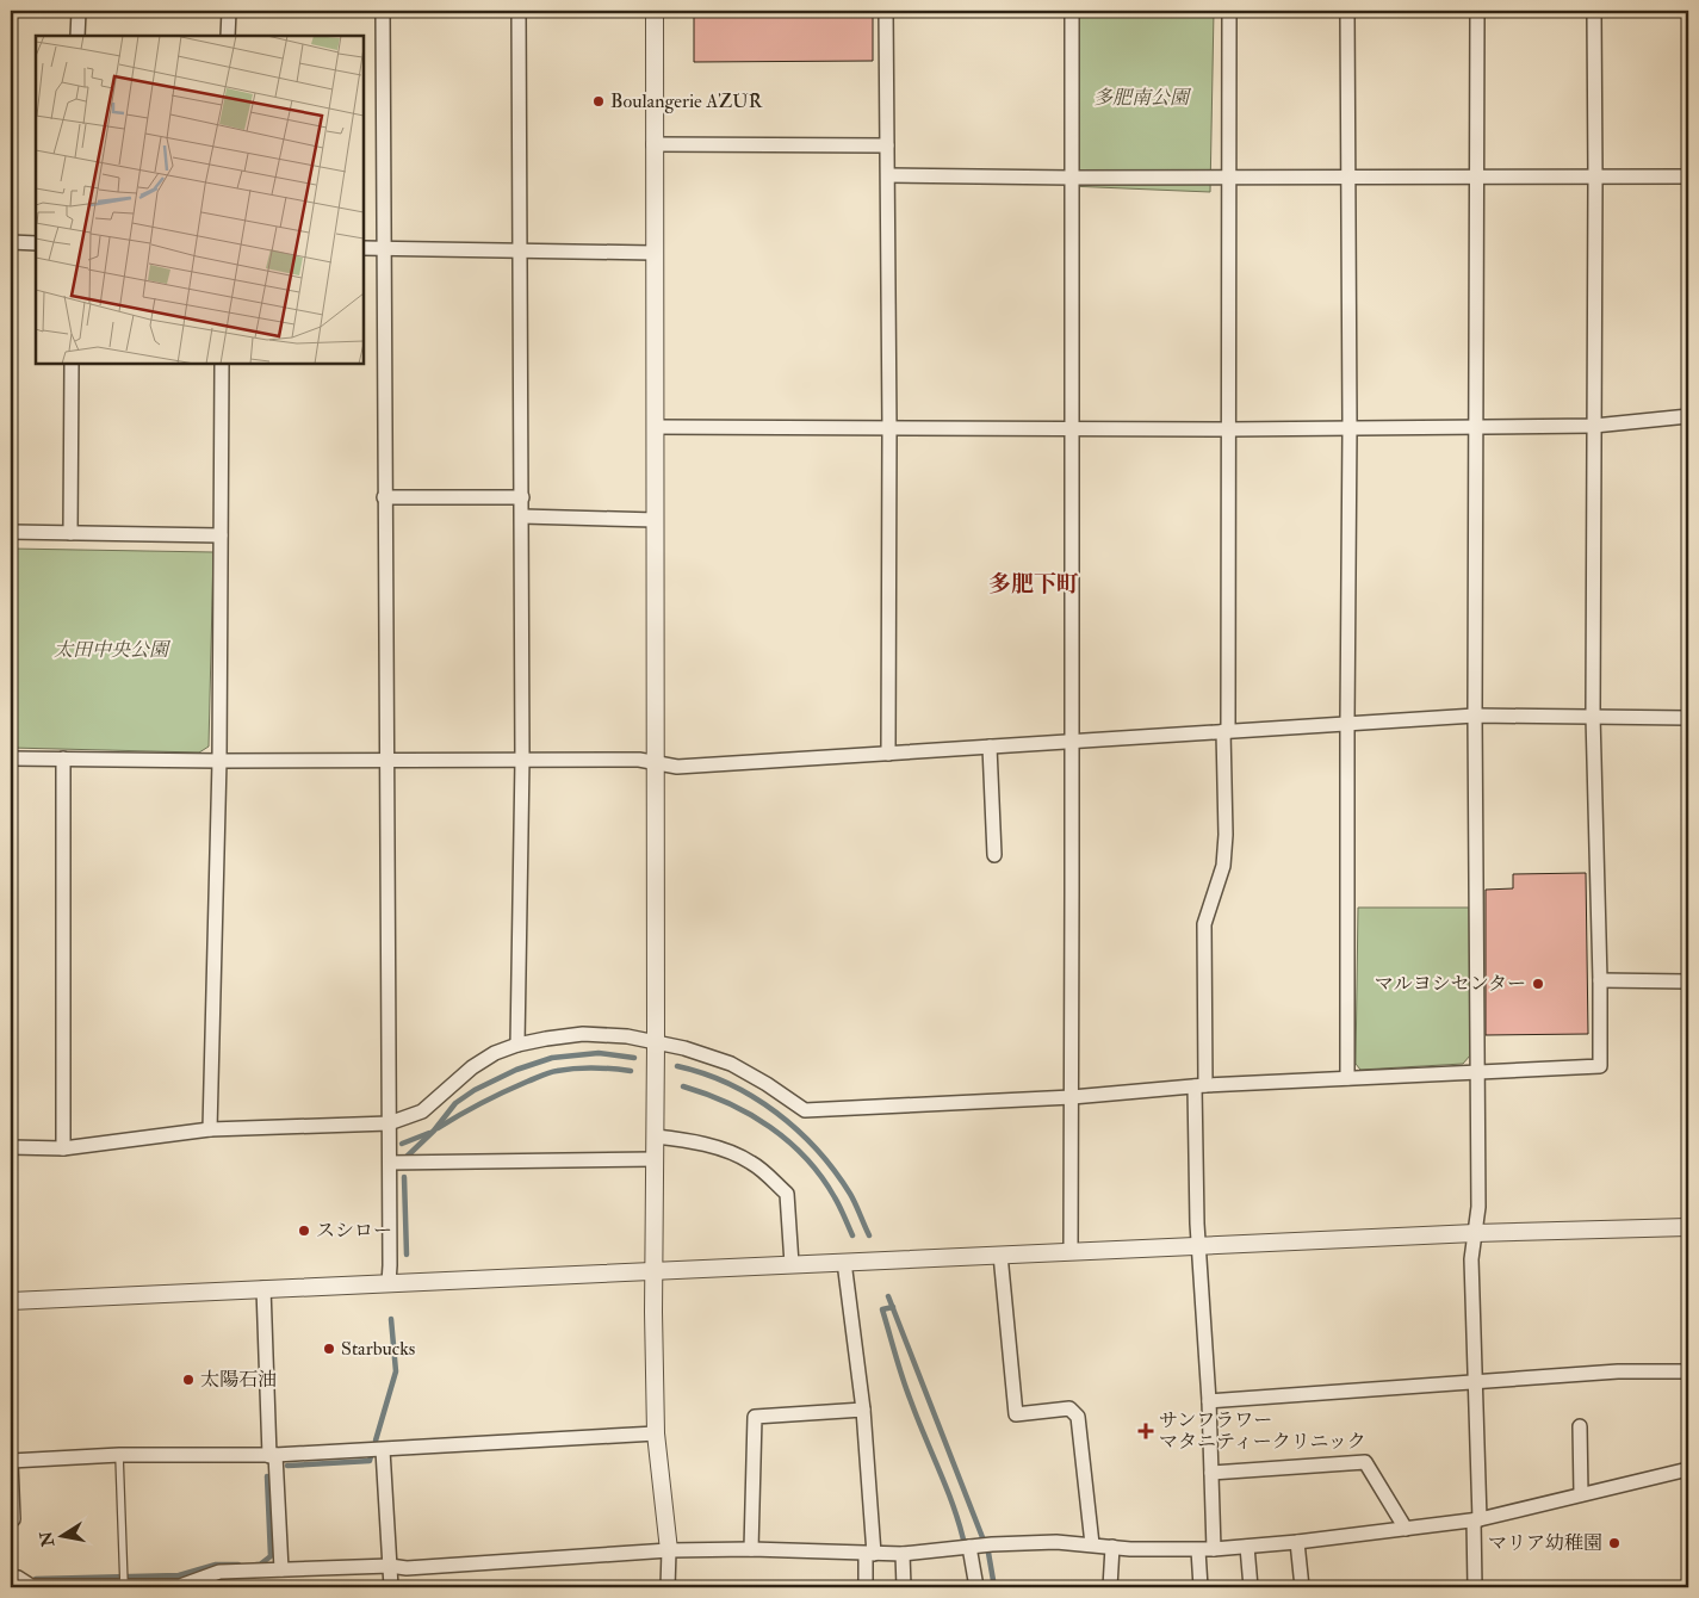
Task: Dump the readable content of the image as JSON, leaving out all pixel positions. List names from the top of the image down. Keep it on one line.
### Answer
{"districts":["多肥下町"],"parks":["多肥南公園","太田中央公園"],"places":{"other":["Boulangerie AZUR","マルヨシセンター","スシロー","Starbucks","太陽石油","マリア幼稚園"],"health":["サンフラワー マタニティークリニック"]},"north":"left"}
